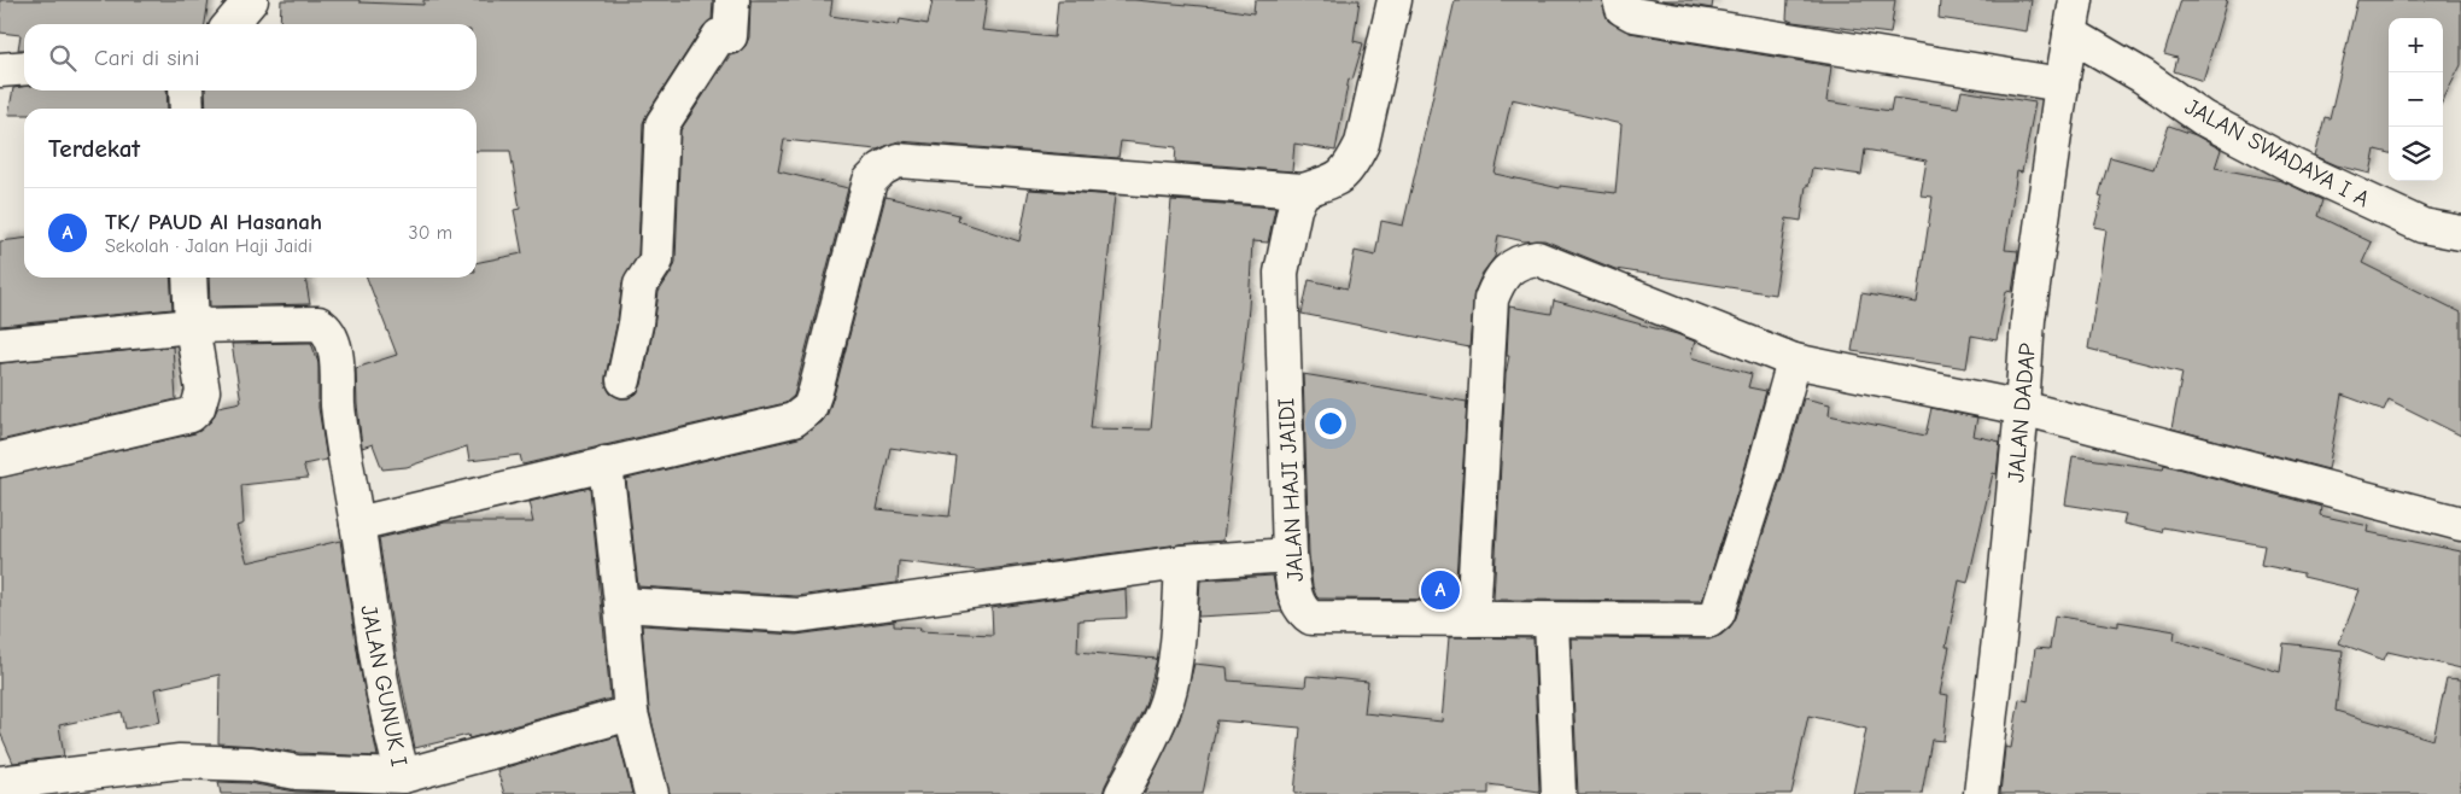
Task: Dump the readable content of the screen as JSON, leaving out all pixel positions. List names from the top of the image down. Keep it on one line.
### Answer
{"streets":{"street":["JALAN SWADAYA I A","JALAN DADAP","JALAN HAJI JAIDI","JALAN GUNUK I"]},"crossings":[["JALAN SWADAYA I A","JALAN DADAP"]],"page":{"map_buttons":["+","−"],"search":"Cari di sini","heading":"Terdekat","list":[{"mark":"A","name":"TK/ PAUD Al Hasanah","note":"Sekolah · Jalan Haji Jaidi","value":"30 m"}],"pins":"A"}}
